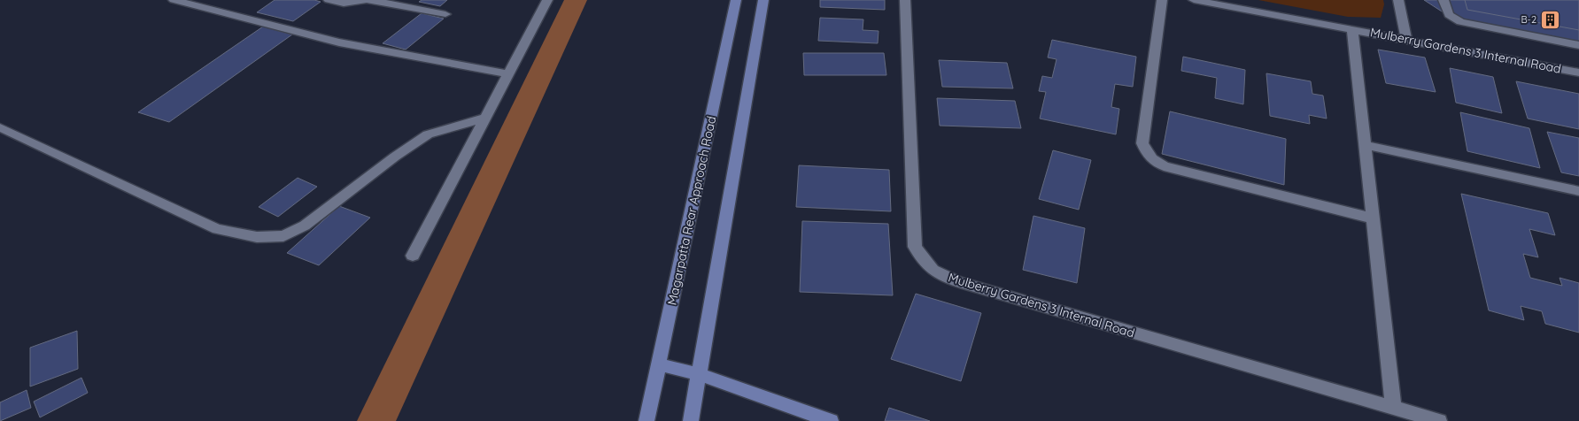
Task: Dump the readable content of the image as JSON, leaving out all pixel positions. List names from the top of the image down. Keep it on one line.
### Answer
{"streets":{"street":["Mulberry Gardens 3 Internal Road","Magarpatta Rear Approach Road"]},"places":{"building":["B-2"]}}
